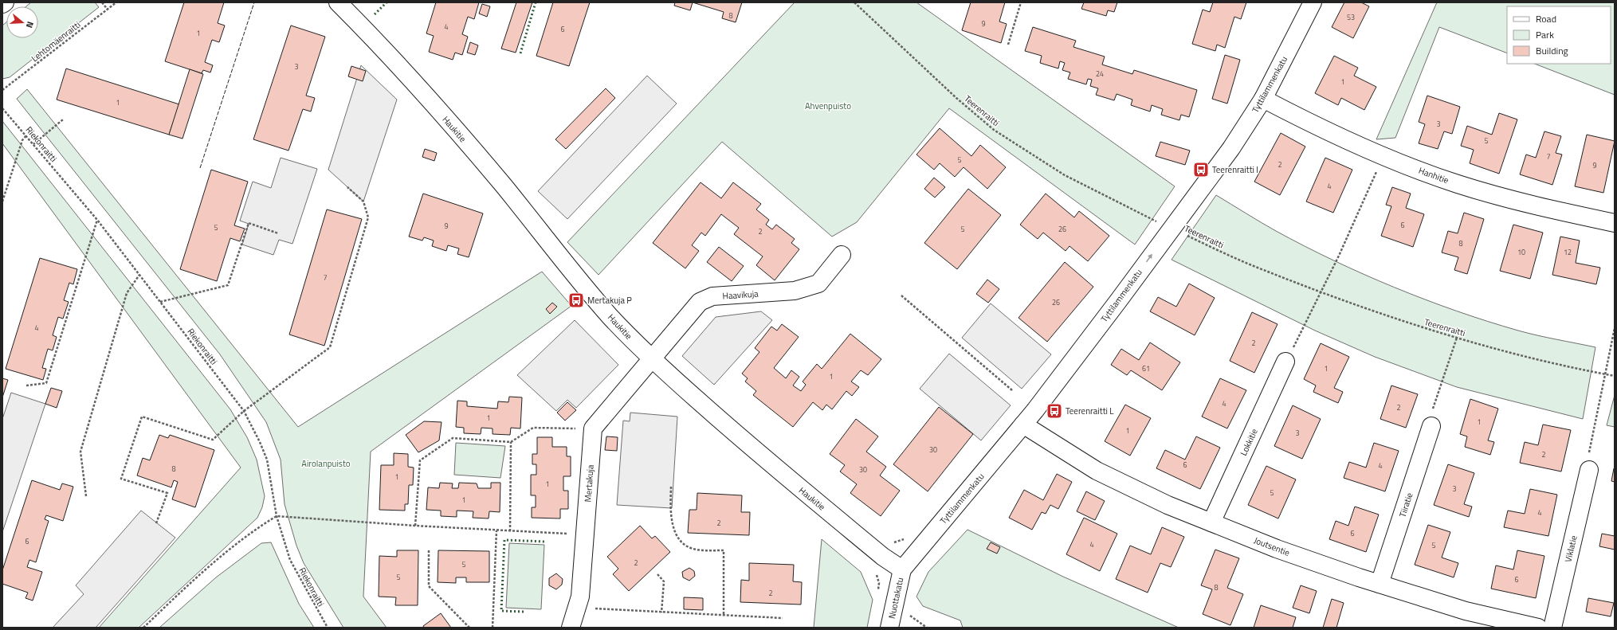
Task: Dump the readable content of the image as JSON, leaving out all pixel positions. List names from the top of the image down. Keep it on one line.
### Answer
{"streets":{"street":["Tyttilammenkatu","Haukitie","Hanhitie","Haavikuja","Lokkitie","Mertakuja","Tiiratie","Joutsentie","Viklatie","Nuottakatu"],"path":["Lehtomäenraitti","Teerenraitti","Riekonraitti"]},"crossings":[["Tyttilammenkatu","Teerenraitti"],["Tyttilammenkatu","Haukitie"],["Tyttilammenkatu","Hanhitie"],["Tyttilammenkatu","Joutsentie"],["Tyttilammenkatu","Nuottakatu"],["Haukitie","Haavikuja"],["Haukitie","Nuottakatu"],["Lokkitie","Joutsentie"],["Tiiratie","Joutsentie"]],"one_way":["Tyttilammenkatu"],"parks":["Ahvenpuisto","Airolanpuisto"],"places":{"bus stop":["Teerenraitti I","Mertakuja P","Teerenraitti L"]},"house_numbers":["8","53","9","4","6","1","3","24","1","1","3","5","7","5","2","9","4","6","9","5","5","26","2","8","10","12","7","26","4","2","61","1","1","4","2","1","1","1","3","30","2","6","4","8","30","1","1","3","5","1","4","2","6","6","4","5","2","5","5","6","8","2"],"legend":["Road","Park","Building"],"north":"right"}
